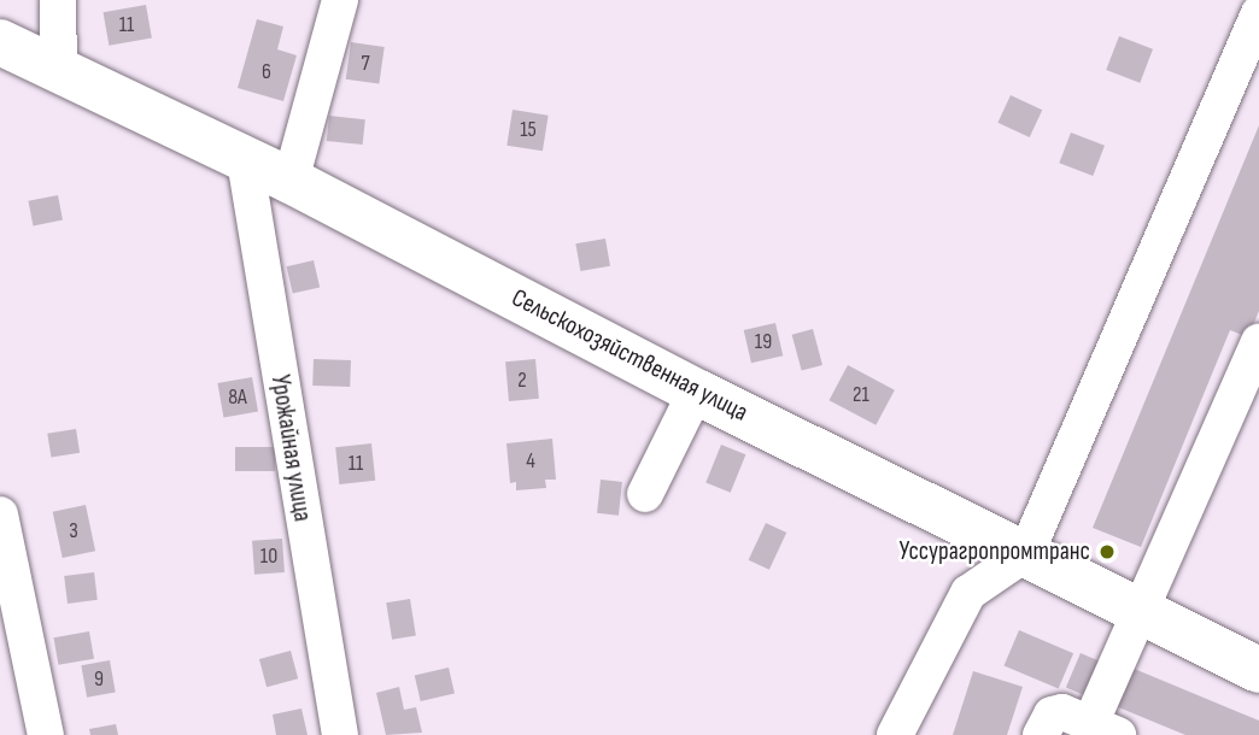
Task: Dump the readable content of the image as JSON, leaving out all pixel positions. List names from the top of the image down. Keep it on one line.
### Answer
{"streets":{"main road":["Сельскохозяйственная улица"],"lane":["Урожайная улица"]},"crossings":[["Сельскохозяйственная улица","Урожайная улица"]],"places":["Уссурагропромтранс"],"house_numbers":["11","7","6","15","19","2","21","8А","4","11","3","10","9"]}
